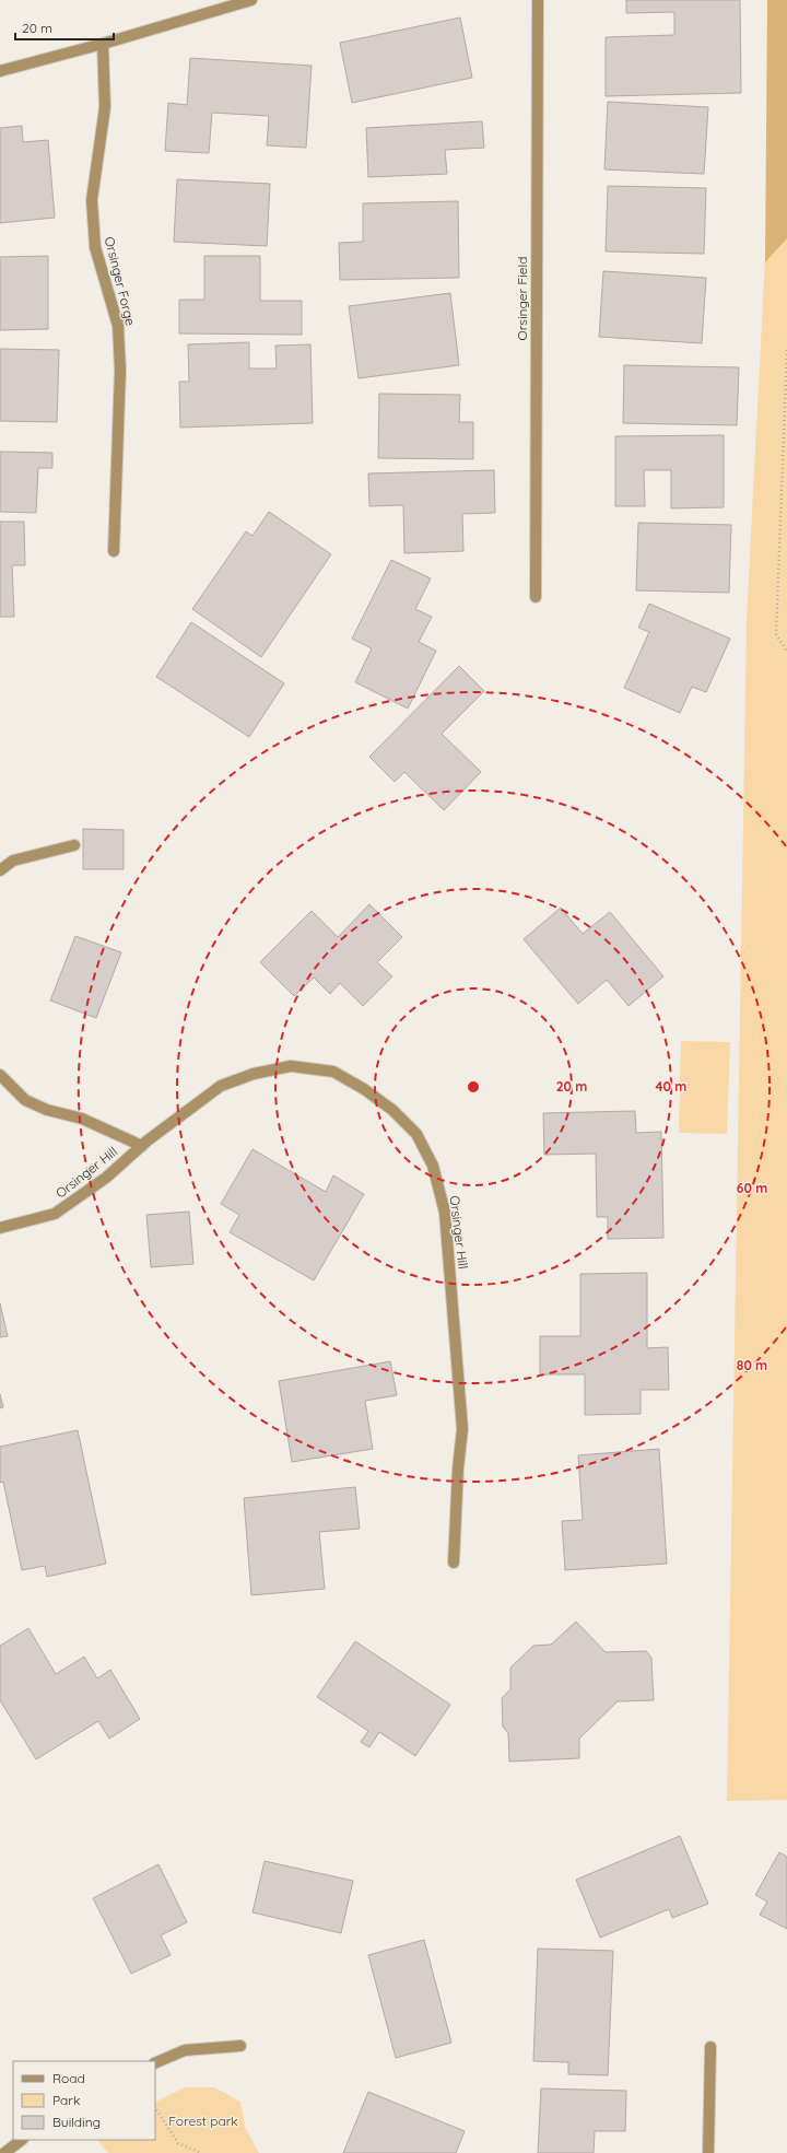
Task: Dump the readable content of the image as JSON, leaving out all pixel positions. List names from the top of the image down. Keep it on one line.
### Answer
{"streets":{"street":["Orsinger Forge","Orsinger Field","Orsinger Hill"]},"parks":["Forest park"],"legend":["Road","Park","Building"],"scale_bar":"20 m","rings":["20 m","40 m","60 m","80 m"]}
